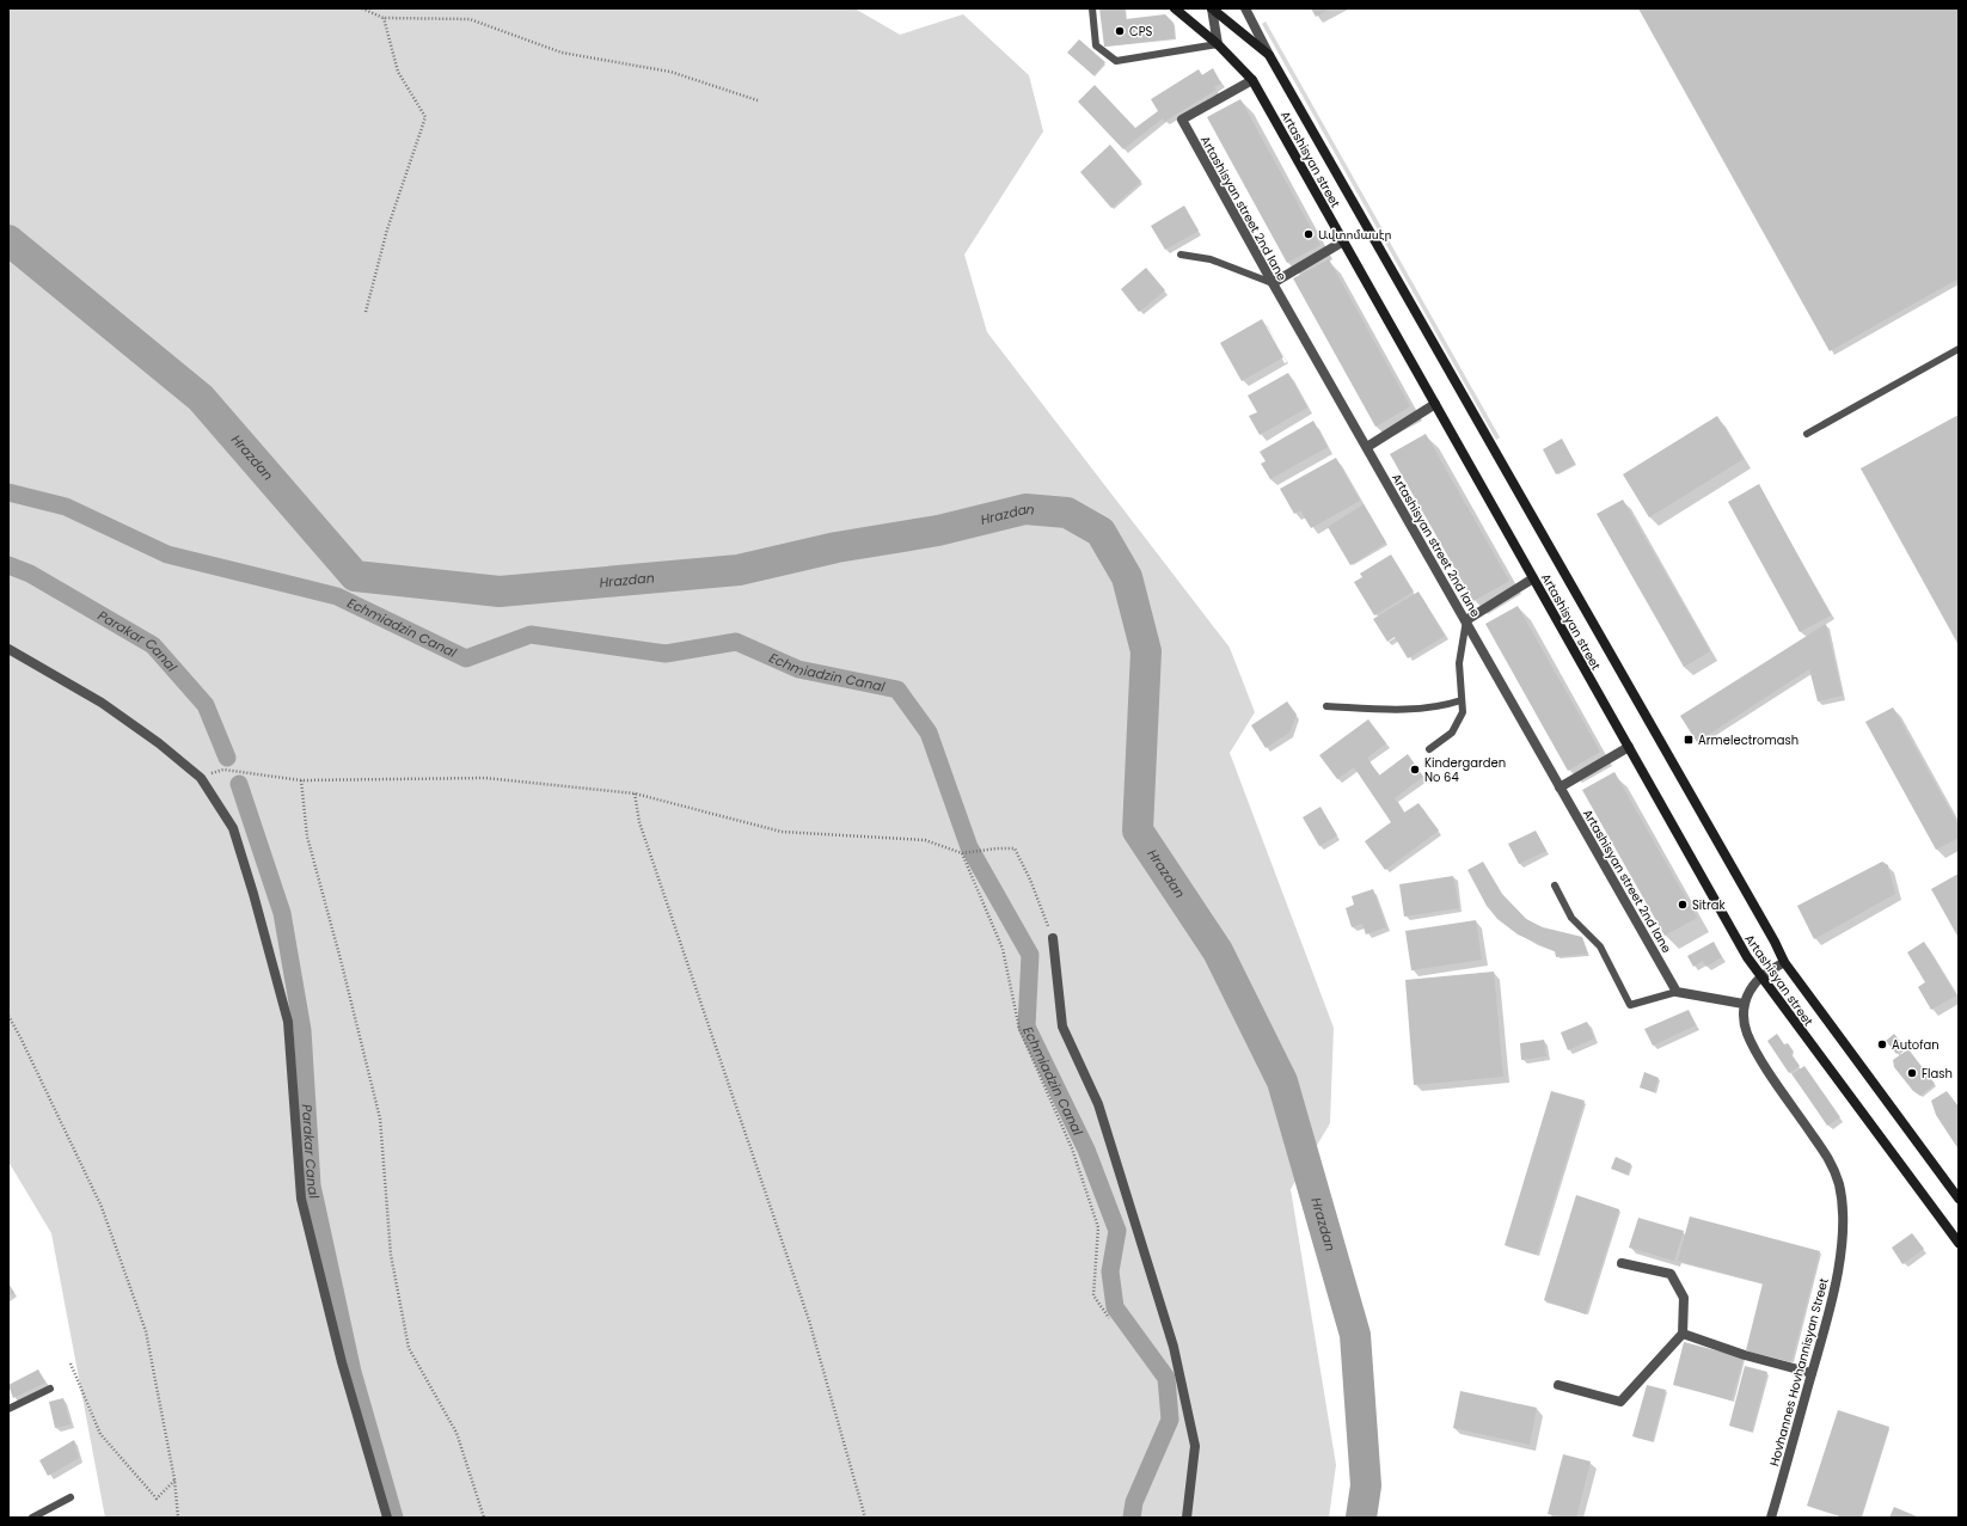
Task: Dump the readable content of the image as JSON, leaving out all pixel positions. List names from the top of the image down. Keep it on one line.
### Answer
{"streets":{"main road":["Artashisyan street"],"street":["Artashisyan street 2nd lane","Hovhannes Hovhannisyan Street"]},"crossings":[["Artashisyan street","Artashisyan street 2nd lane"]],"water":["Hrazdan","Echmiadzin Canal","Parakar Canal"],"places":{"other":["CPS","Ավտոմասէր","Kindergarden No 64","Sitrak","Autofan","Flash"],"transit":["Armelectromash"]}}
